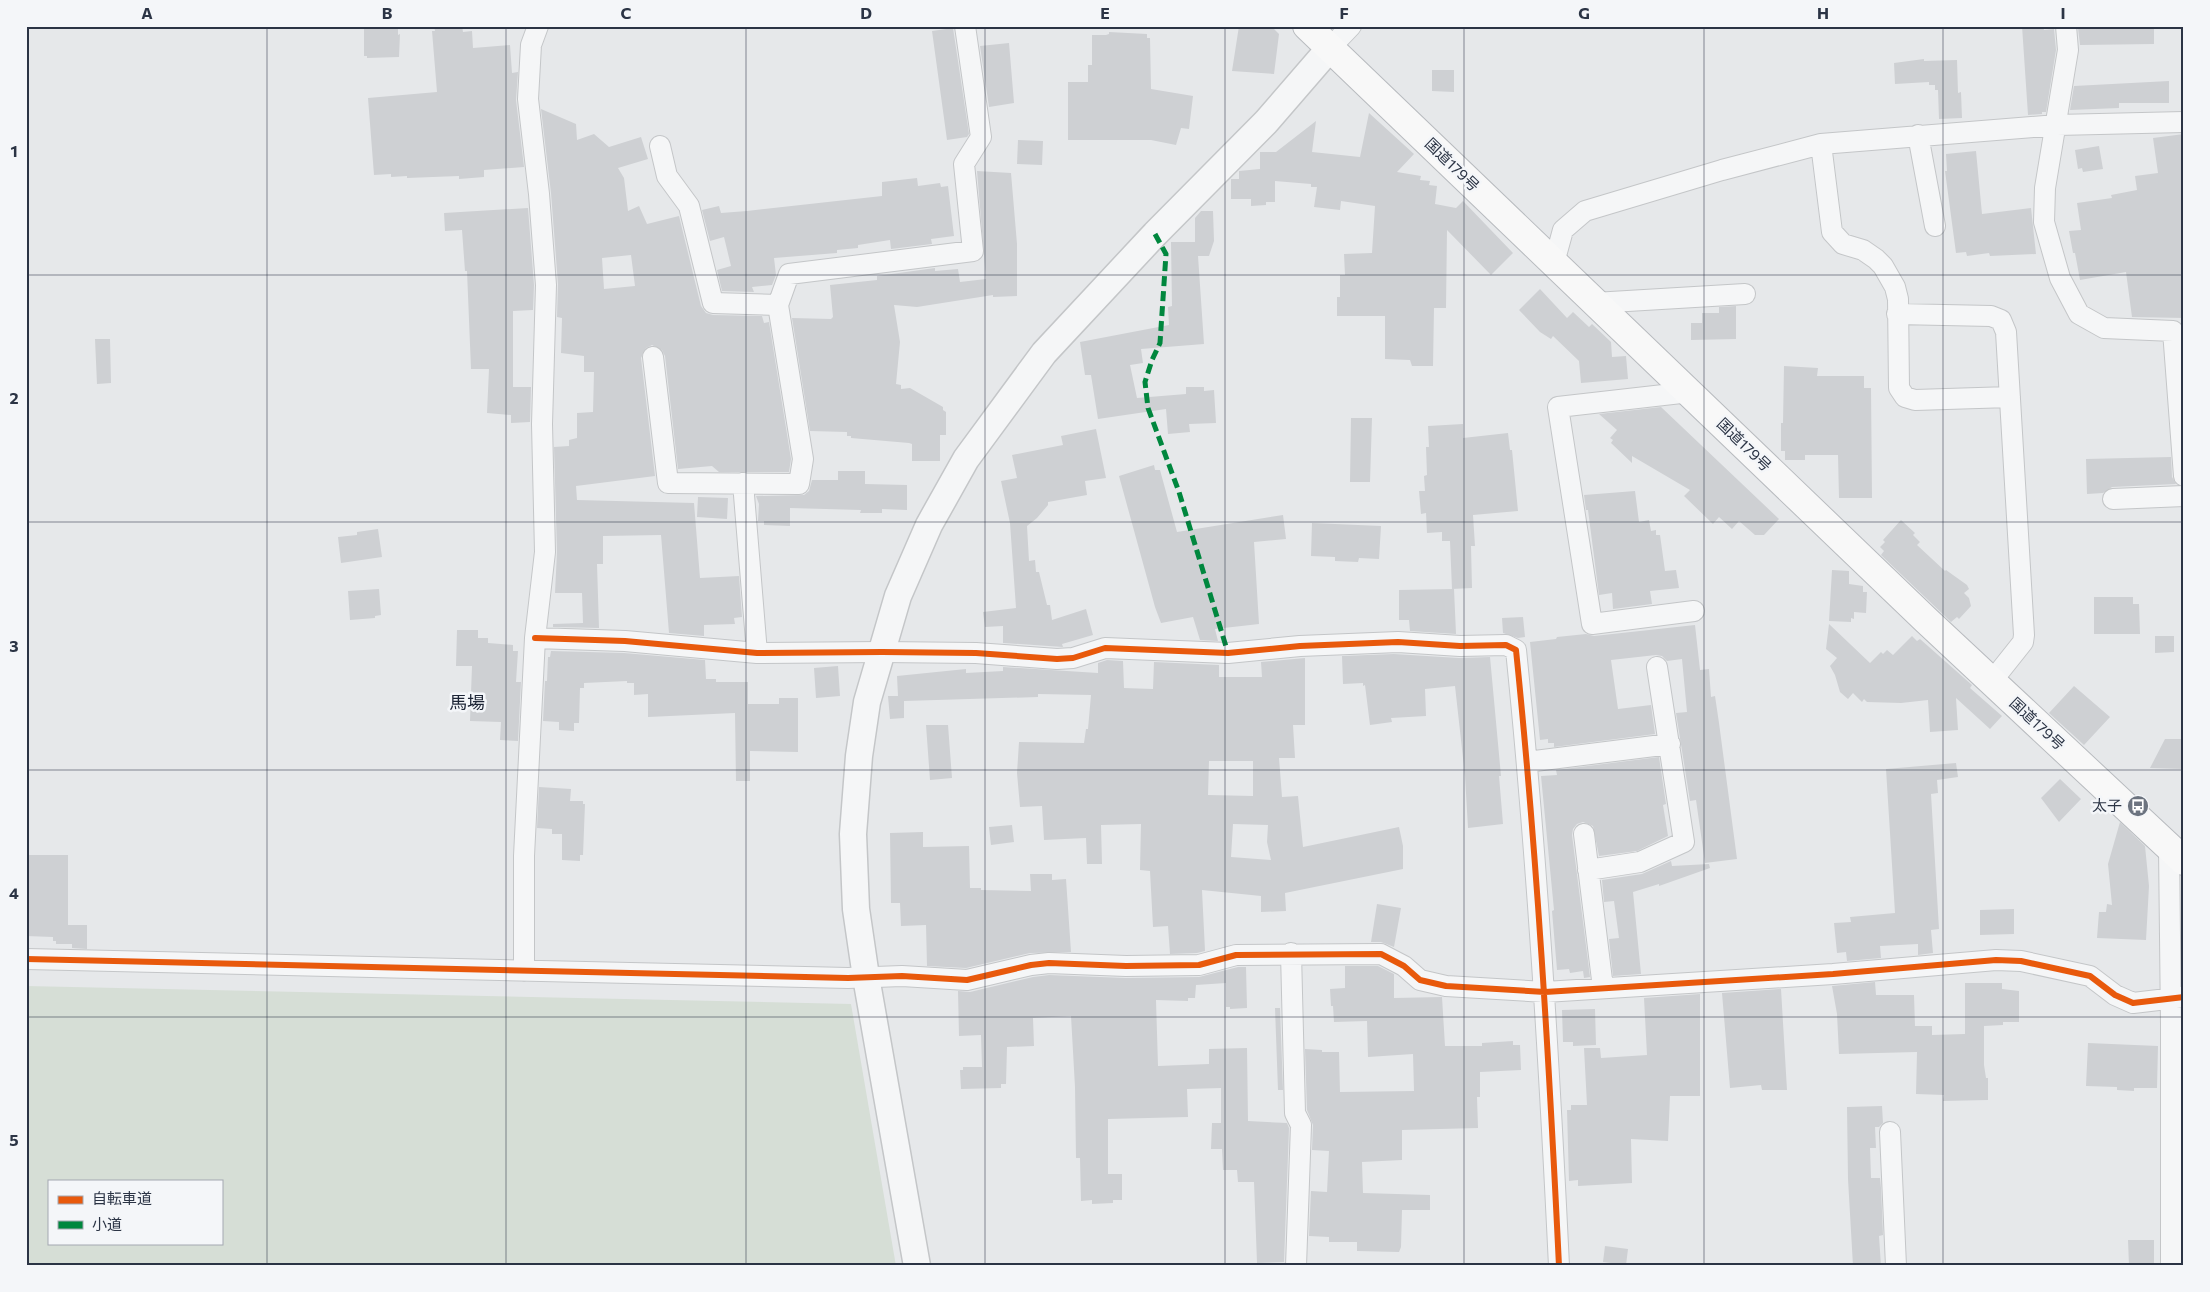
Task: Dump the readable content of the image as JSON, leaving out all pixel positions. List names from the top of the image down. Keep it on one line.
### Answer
{"streets":{"highway":["国道179号"]},"districts":["馬場"],"places":{"bus stop":["太子"]},"legend":["自転車道","小道"],"grid":{"columns":["A","B","C","D","E","F","G","H","I"],"rows":["1","2","3","4","5"]}}
